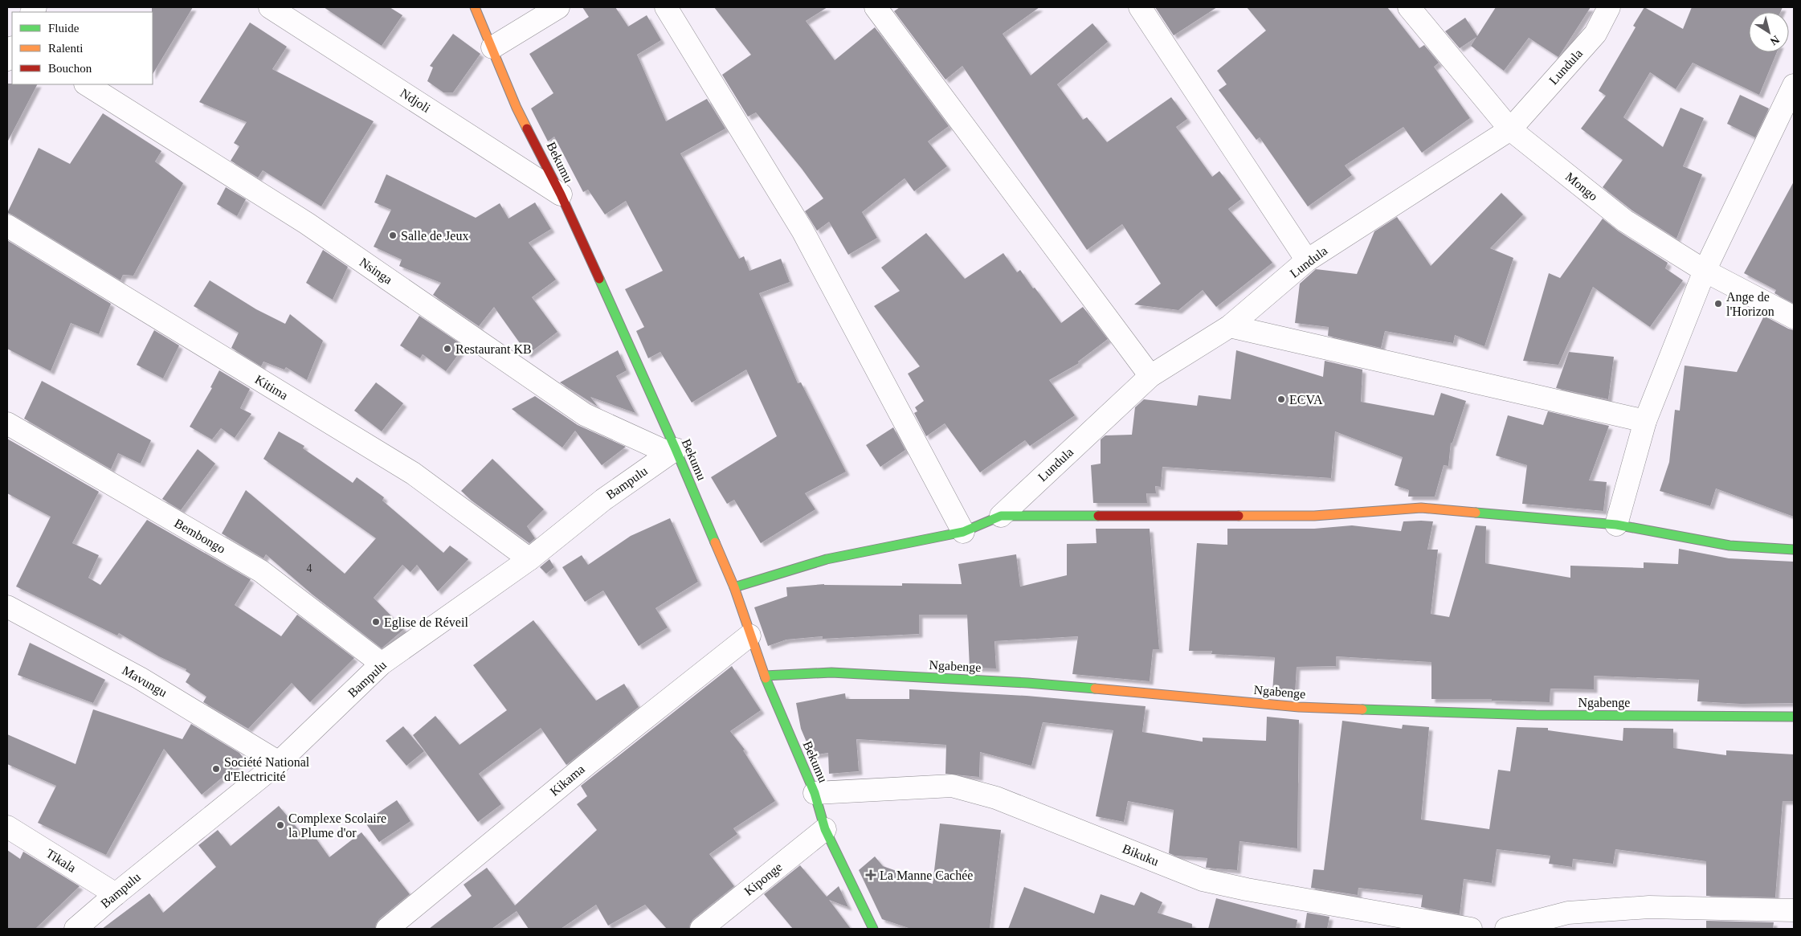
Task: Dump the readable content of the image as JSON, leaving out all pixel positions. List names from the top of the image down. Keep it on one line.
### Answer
{"streets":{"street":["Lundula","Ndjoli","Bekumu","Mongo","Nsinga","Kitima","Bampulu","Bembongo","Ngabenge","Mavungu","Kikama","Bikuku","Tikala","Kiponge"]},"crossings":[["Lundula","Mongo"],["Ndjoli","Bekumu"],["Bekumu","Nsinga"],["Bekumu","Bampulu"],["Bekumu","Ngabenge"],["Bekumu","Kikama"],["Bekumu","Bikuku"],["Bekumu","Kiponge"],["Nsinga","Bampulu"],["Kitima","Bampulu"],["Bampulu","Bembongo"],["Bampulu","Mavungu"],["Bampulu","Tikala"]],"places":{"other":["Salle de Jeux","Ange de l'Horizon","Restaurant KB","ECVA","Eglise de Réveil","Société National d'Electricité","Complexe Scolaire la Plume d'or"],"health":["La Manne Cachée"]},"house_numbers":["4"],"legend":["Fluide","Ralenti","Bouchon"],"north":"bottom right"}
